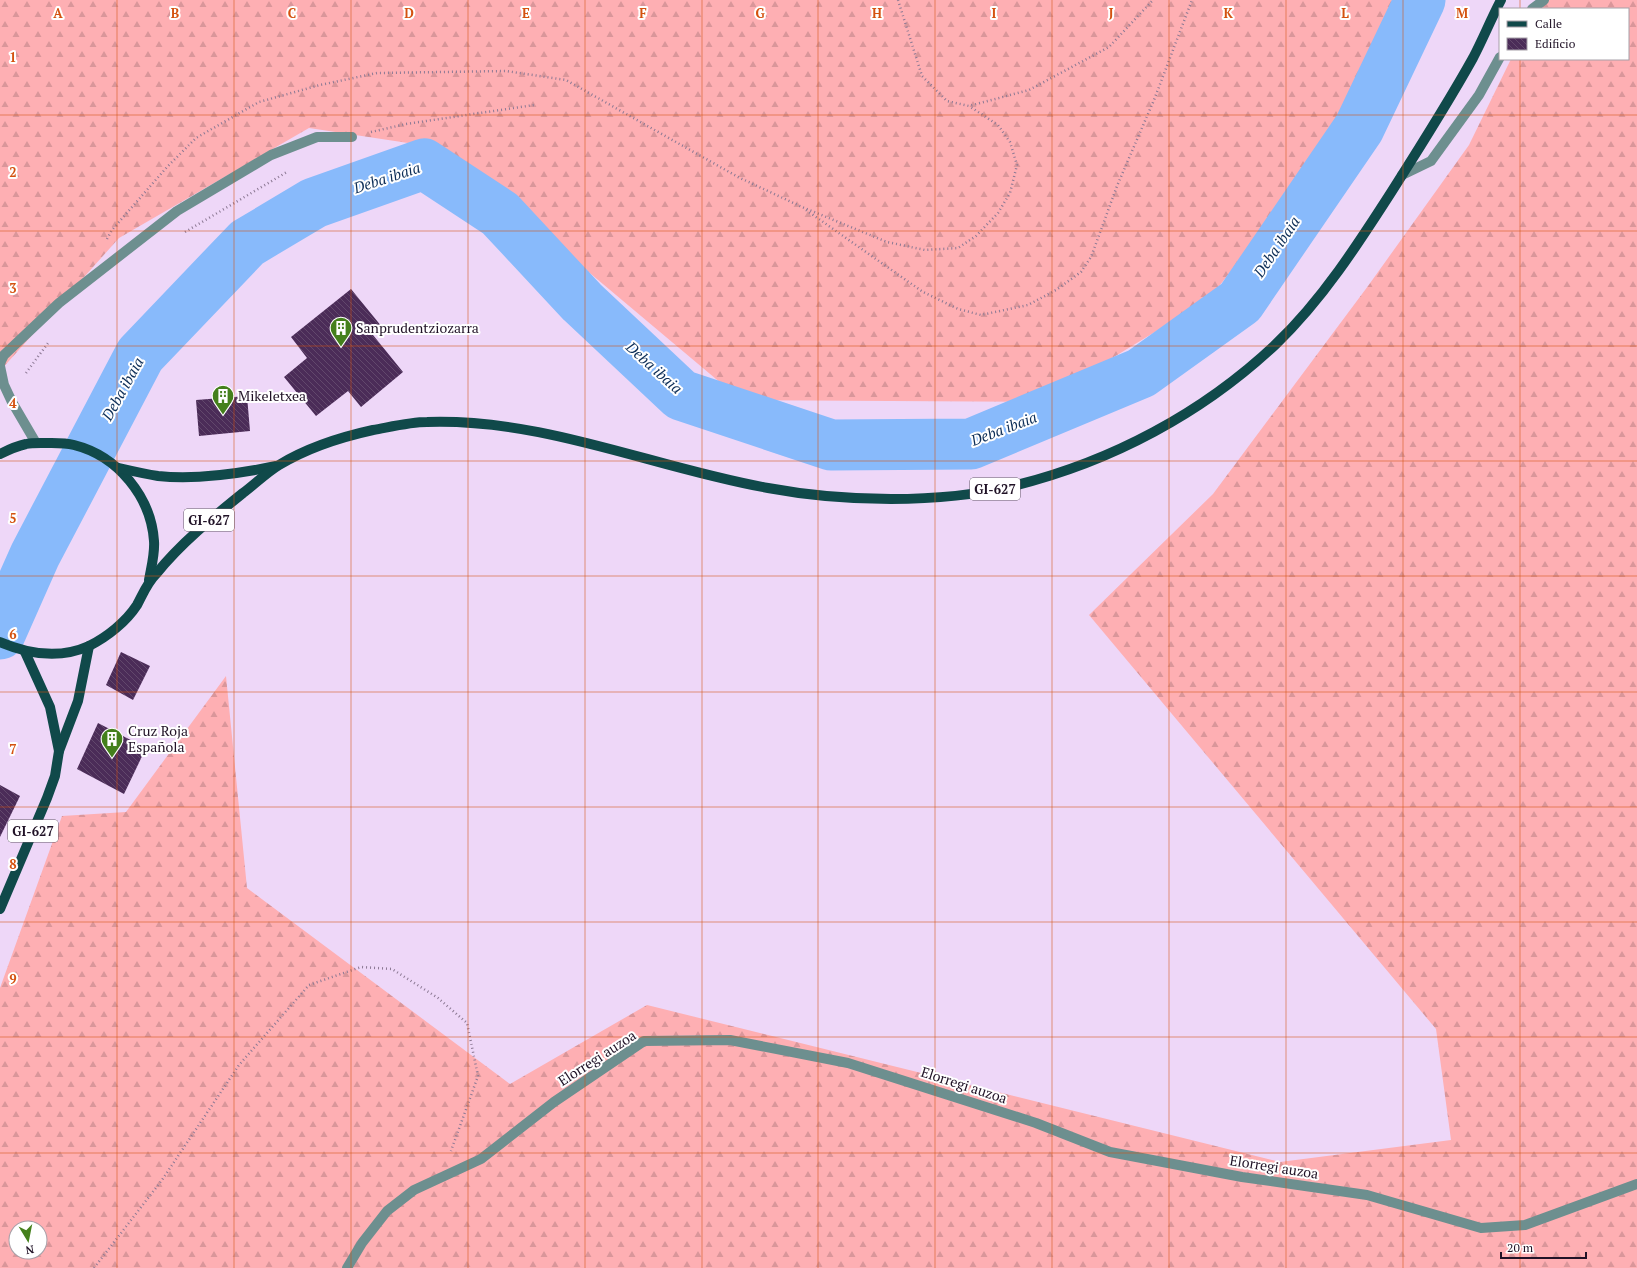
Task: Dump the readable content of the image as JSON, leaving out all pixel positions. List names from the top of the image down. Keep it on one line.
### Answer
{"streets":{"main road":["GI-627"],"street":["Elorregi auzoa"]},"water":["Deba ibaia"],"places":{"building":["Sanprudentziozarra","Mikeletxea","Cruz Roja Española"]},"legend":["Calle","Edificio"],"scale_bar":"20 m","north":"bottom","grid":{"columns":["A","B","C","D","E","F","G","H","I","J","K","L","M"],"rows":["1","2","3","4","5","6","7","8","9"]}}
